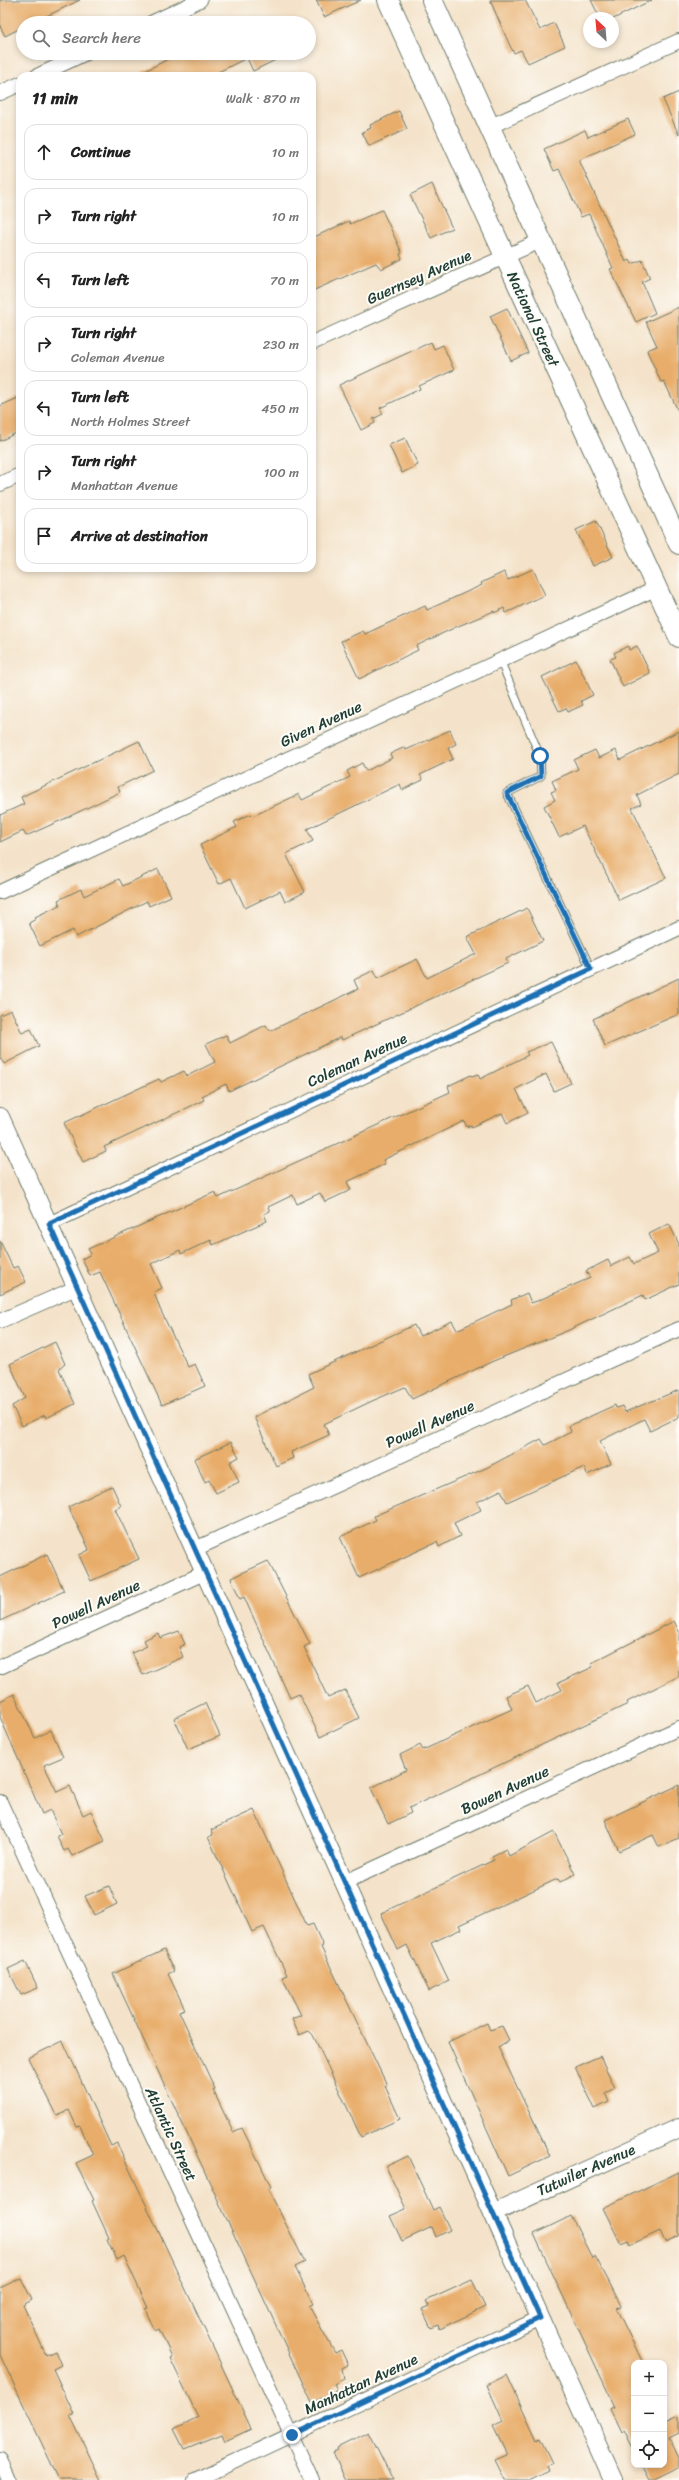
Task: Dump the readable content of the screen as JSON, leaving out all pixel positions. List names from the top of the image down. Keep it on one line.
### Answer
{"streets":{"main road":["National Street"],"street":["Guernsey Avenue","Given Avenue","Coleman Avenue","Powell Avenue","Bowen Avenue","Atlantic Street","Tutwiler Avenue","Manhattan Avenue"]},"crossings":[["Guernsey Avenue","National Street"],["National Street","Given Avenue"],["Atlantic Street","Manhattan Avenue"]],"north":"top left","page":{"search":"Search here","heading":["11 min","Walk · 870 m"],"list":[["Continue","10 m"],["Turn right","10 m"],["Turn left","70 m"],["Turn right","Coleman Avenue","230 m"],["Turn left","North Holmes Street","450 m"],["Turn right","Manhattan Avenue","100 m"],"Arrive at destination"],"map_buttons":["+","−"]}}
